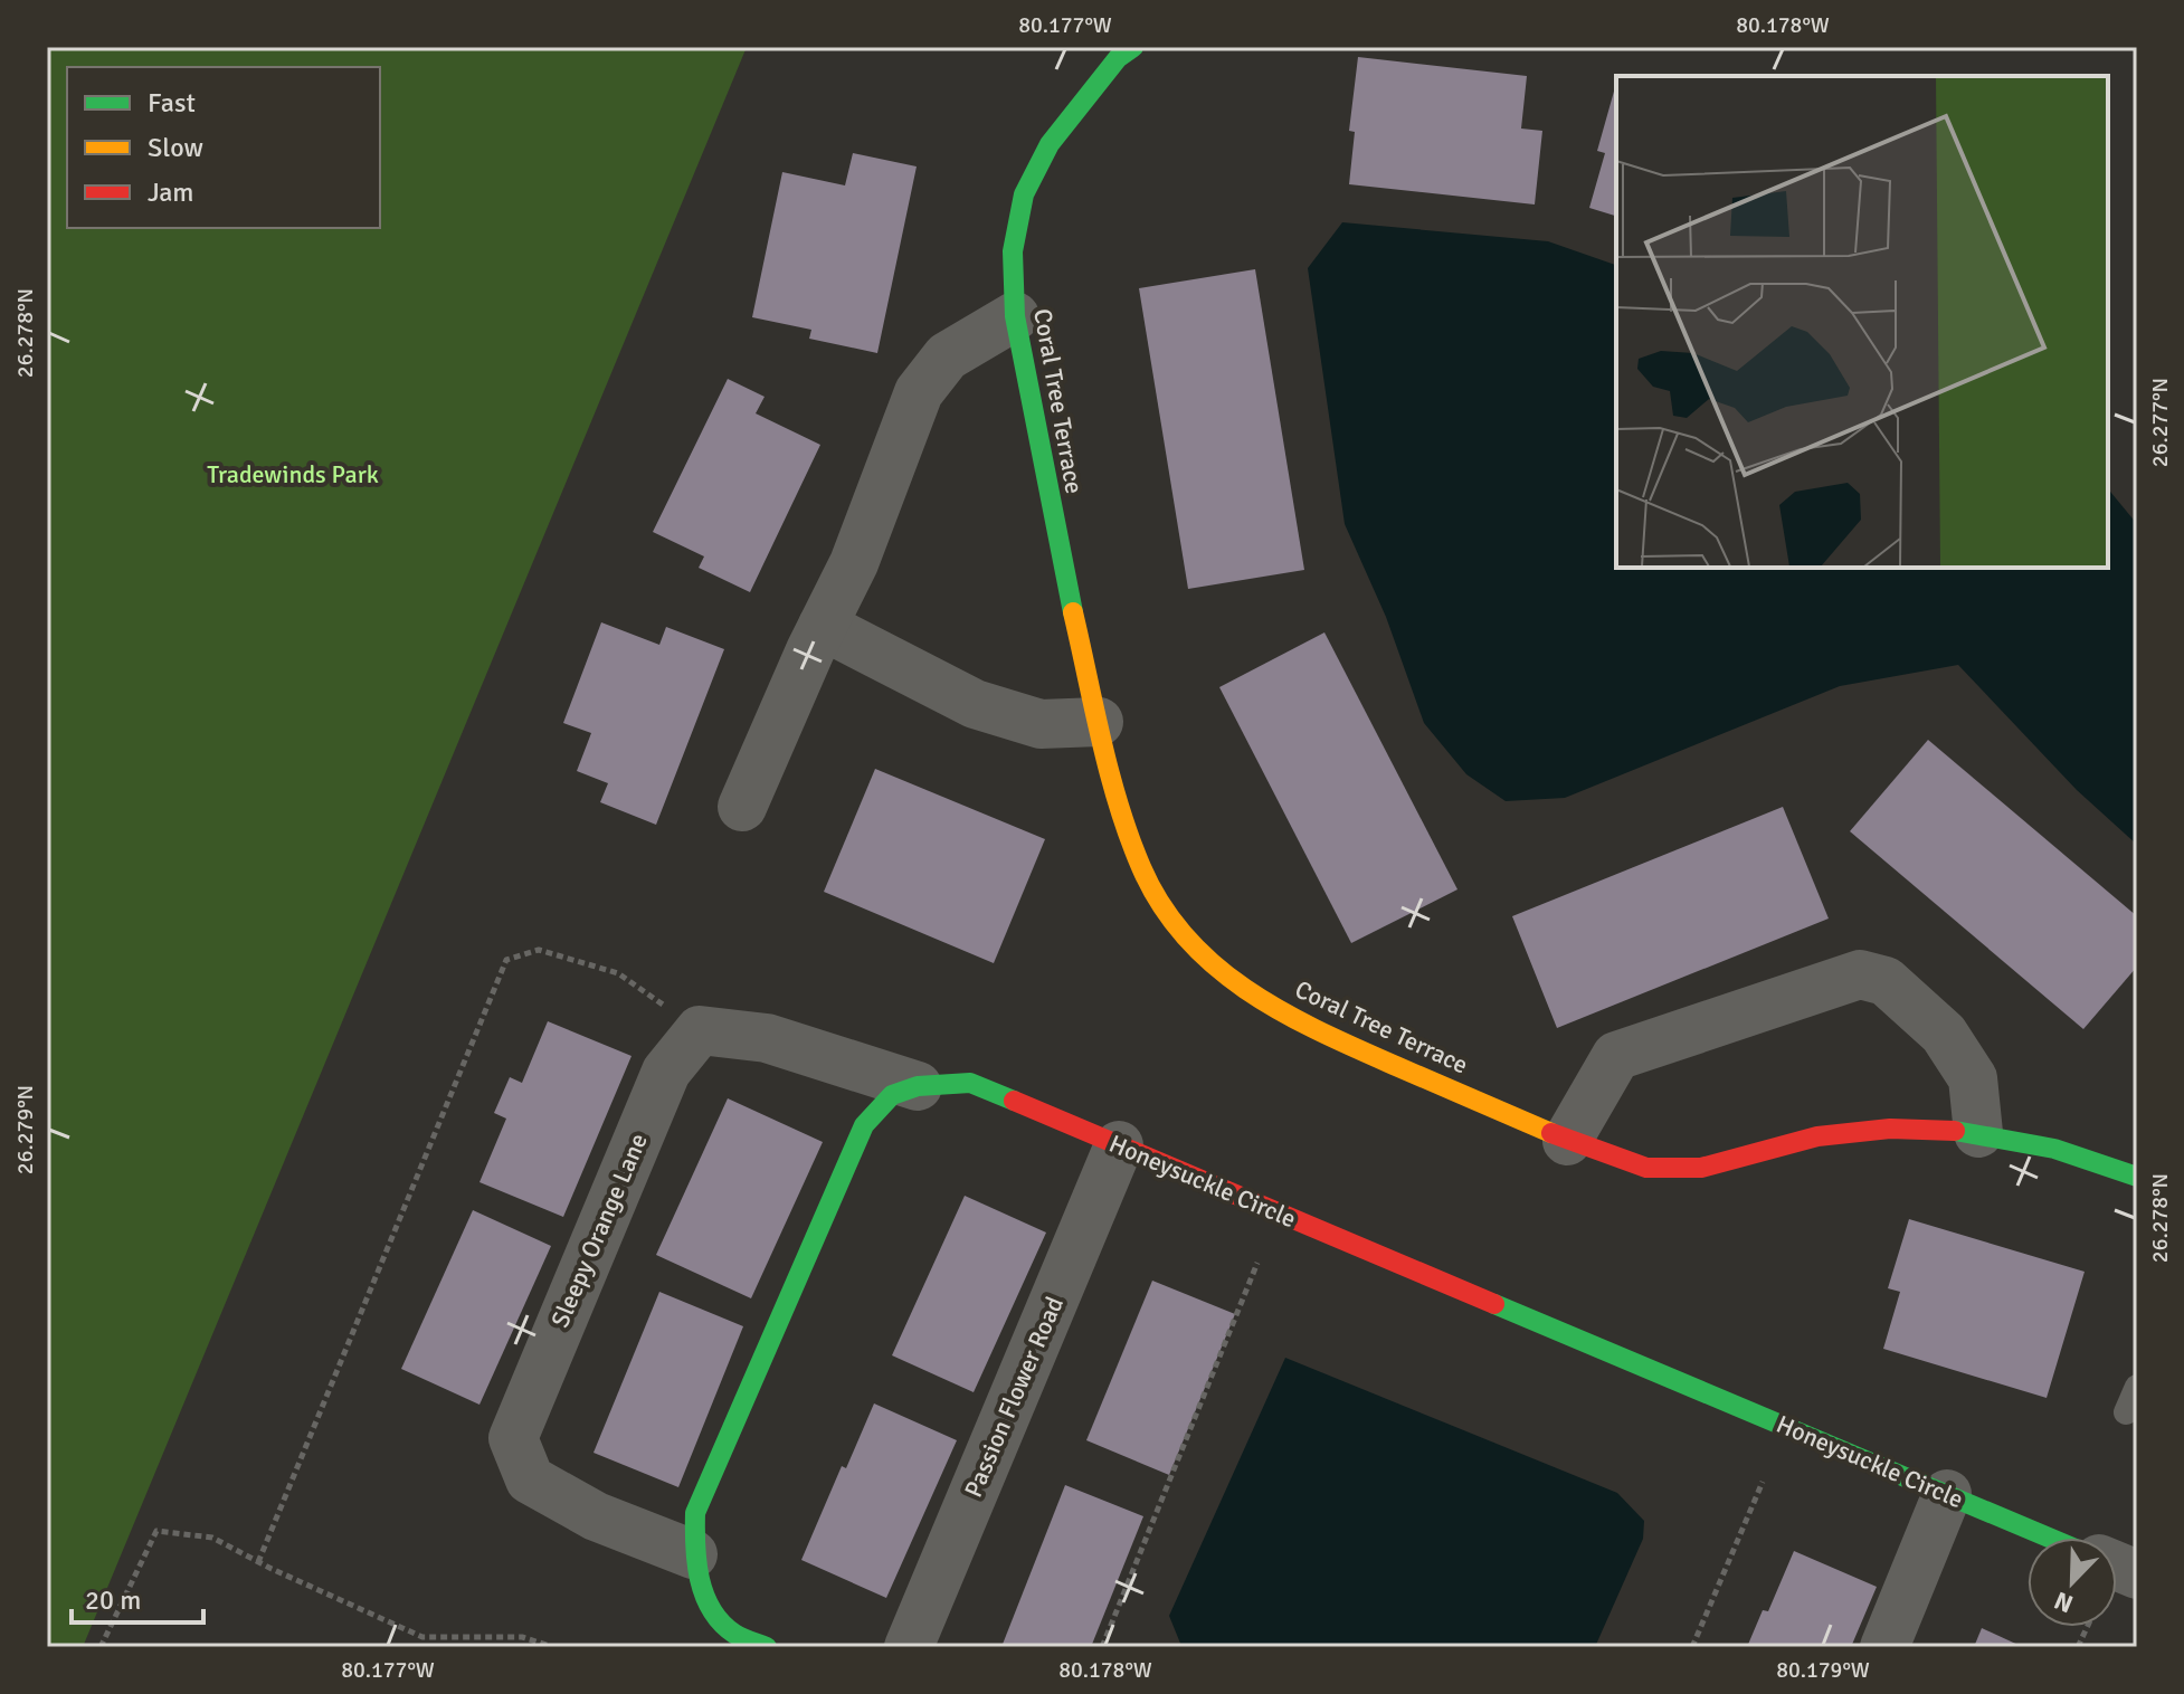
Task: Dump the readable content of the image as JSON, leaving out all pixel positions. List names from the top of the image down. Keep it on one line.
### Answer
{"streets":{"street":["Coral Tree Terrace","Honeysuckle Circle","Sleepy Orange Lane","Passion Flower Road"]},"crossings":[["Honeysuckle Circle","Sleepy Orange Lane"],["Honeysuckle Circle","Passion Flower Road"]],"parks":["Tradewinds Park"],"legend":["Fast","Slow","Jam"],"scale_bar":"20 m","north":"bottom left","coordinates":["80.177°W","80.178°W","26.278°N","26.277°N","26.279°N","80.179°W"]}
